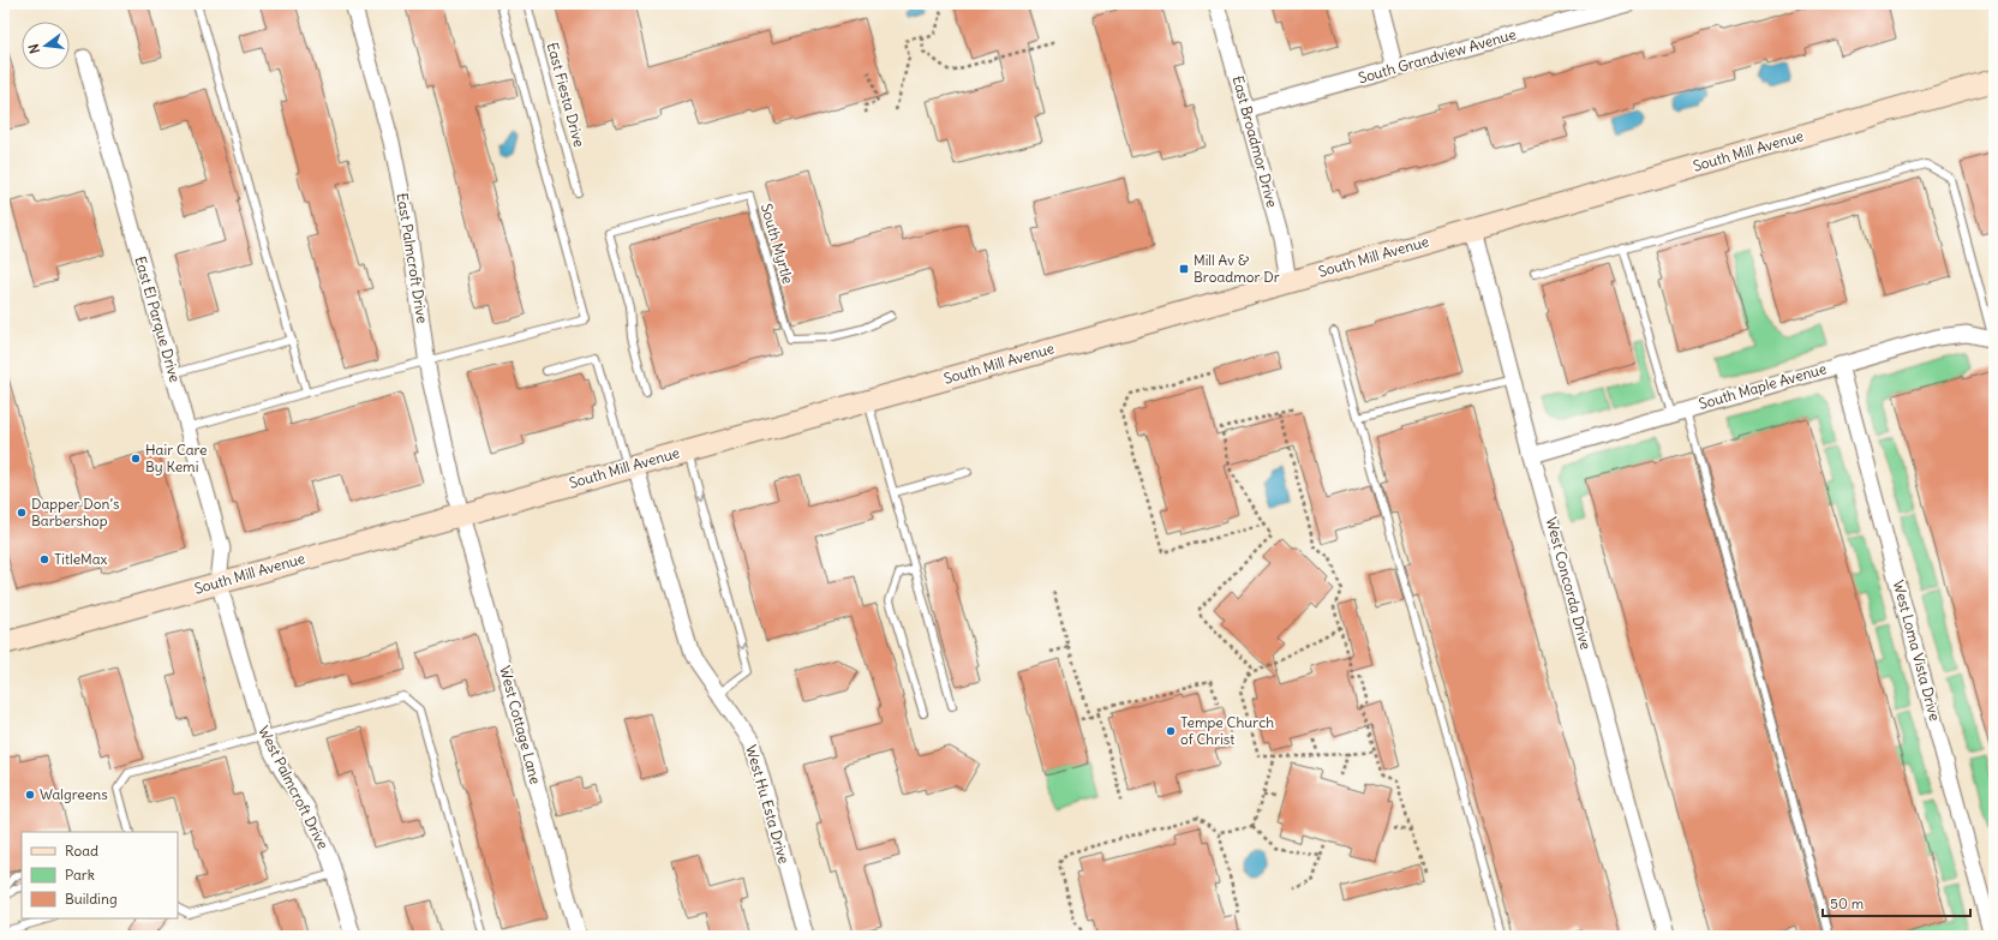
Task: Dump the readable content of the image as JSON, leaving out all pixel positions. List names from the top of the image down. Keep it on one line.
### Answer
{"streets":{"main road":["South Mill Avenue"],"street":["South Grandview Avenue","East Broadmor Drive","East Palmcroft Drive","East El Parque Drive","South Maple Avenue","West Concorda Drive","West Loma Vista Drive","West Cottage Lane","West Palmcroft Drive","West Hu Esta Drive"],"lane":["East Fiesta Drive","South Myrtle"]},"crossings":[["South Grandview Avenue","East Broadmor Drive"],["East Broadmor Drive","South Mill Avenue"],["South Mill Avenue","East Palmcroft Drive"],["South Mill Avenue","East El Parque Drive"],["South Mill Avenue","West Concorda Drive"],["South Mill Avenue","West Cottage Lane"],["South Mill Avenue","West Palmcroft Drive"],["South Mill Avenue","West Hu Esta Drive"],["East Palmcroft Drive","West Cottage Lane"],["East El Parque Drive","West Palmcroft Drive"],["South Maple Avenue","West Concorda Drive"],["South Maple Avenue","West Loma Vista Drive"]],"places":{"transit":["Mill Av & Broadmor Dr"],"other":["Hair Care By Kemi","Dapper Don’s Barbershop","TitleMax","Tempe Church of Christ","Walgreens"]},"legend":["Road","Park","Building"],"scale_bar":"50 m","north":"left"}
